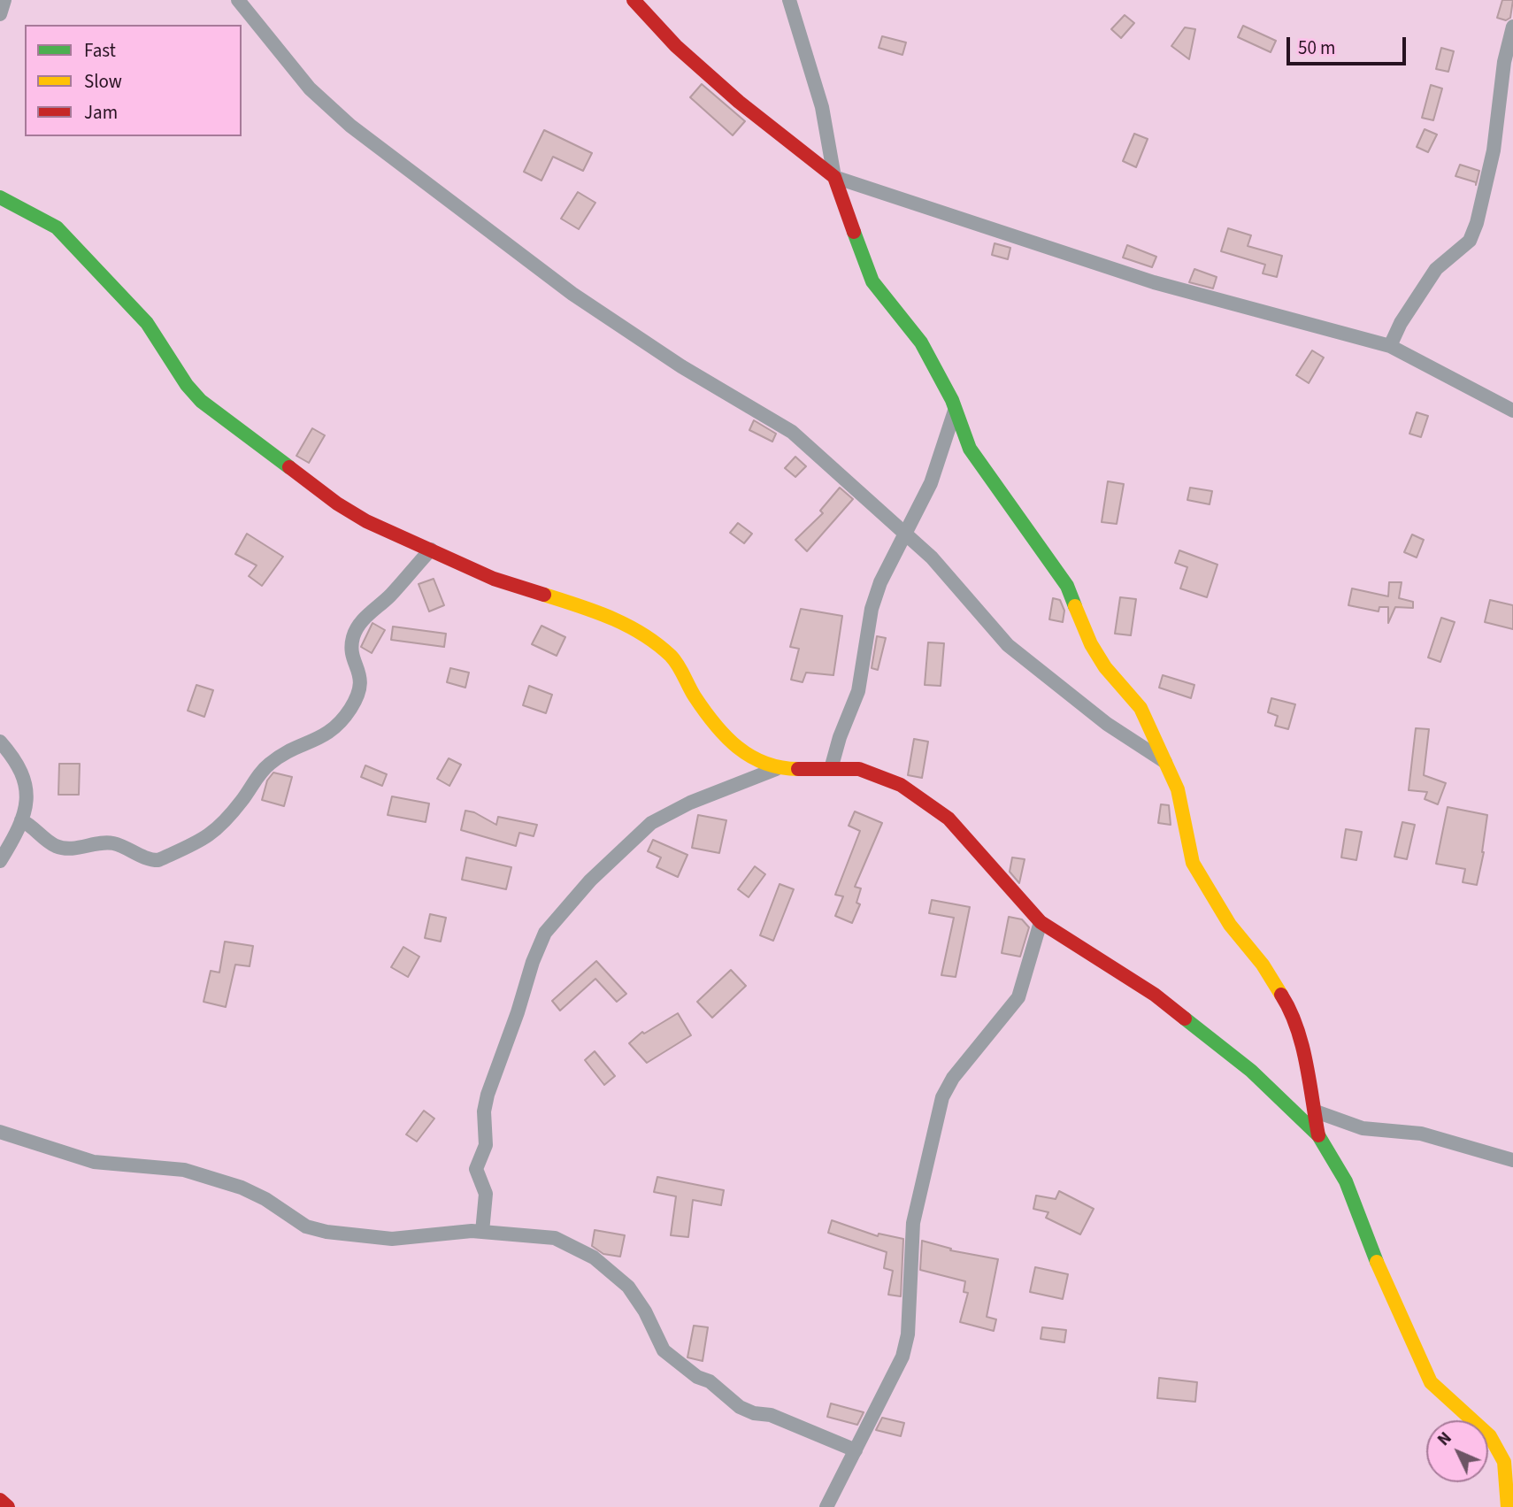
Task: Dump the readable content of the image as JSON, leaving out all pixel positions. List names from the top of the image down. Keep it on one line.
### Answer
{"legend":["Fast","Slow","Jam"],"scale_bar":"50 m","north":"top left"}
